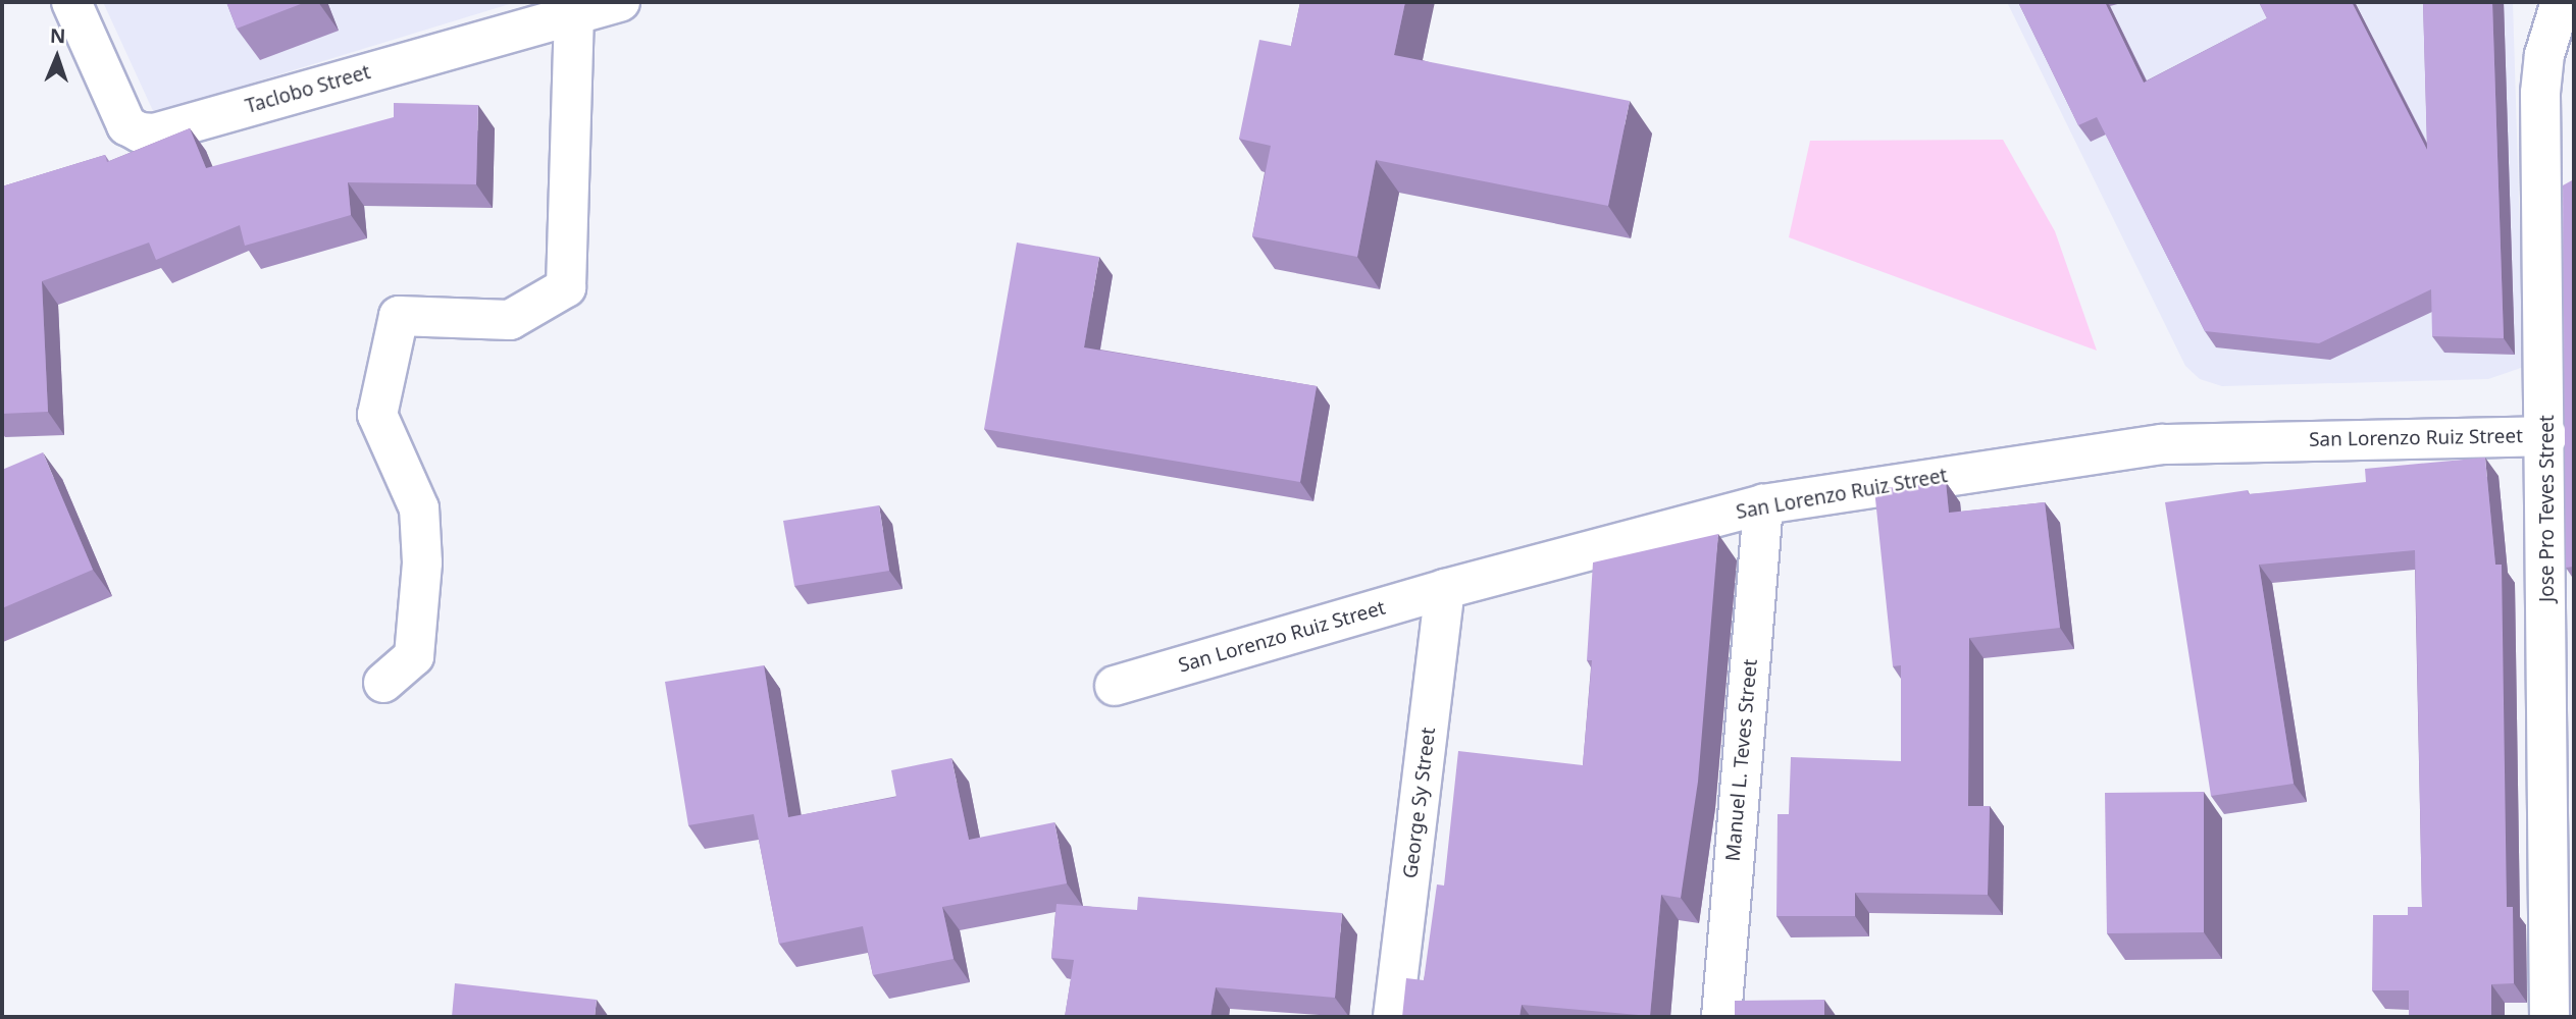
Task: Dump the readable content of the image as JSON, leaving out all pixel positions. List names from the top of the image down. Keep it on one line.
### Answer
{"streets":{"street":["Taclobo Street","San Lorenzo Ruiz Street","Jose Pro Teves Street","Manuel L. Teves Street","George Sy Street"]},"crossings":[["San Lorenzo Ruiz Street","Jose Pro Teves Street"],["San Lorenzo Ruiz Street","Manuel L. Teves Street"],["San Lorenzo Ruiz Street","George Sy Street"]],"north":"top"}
